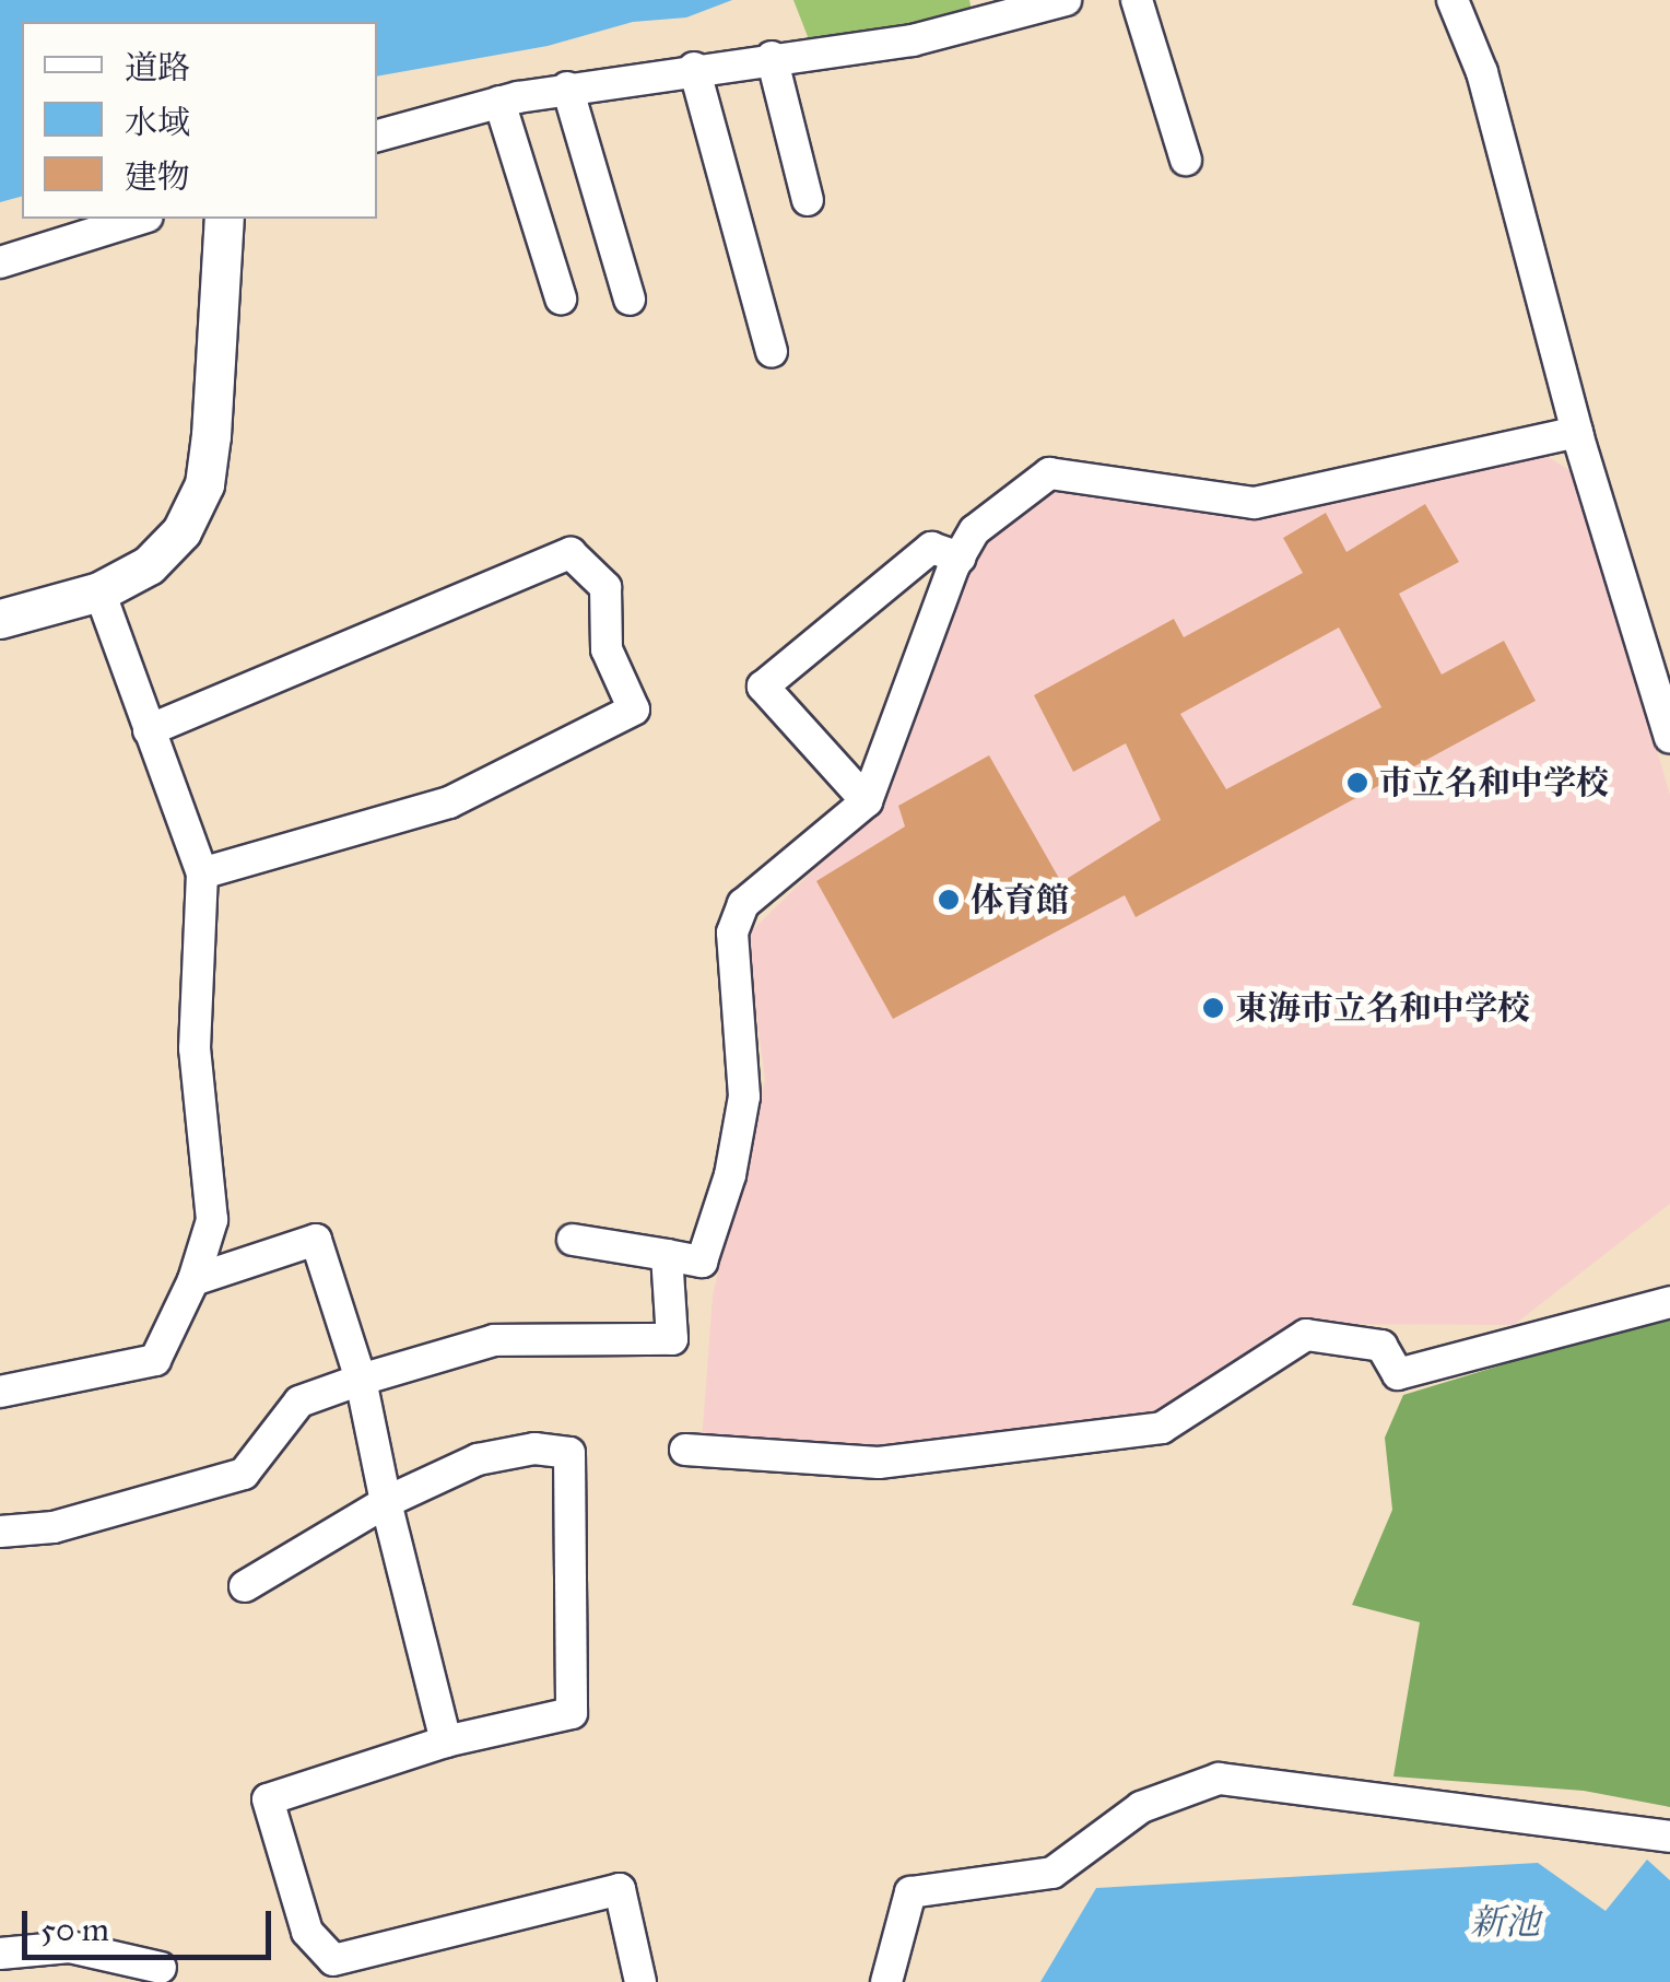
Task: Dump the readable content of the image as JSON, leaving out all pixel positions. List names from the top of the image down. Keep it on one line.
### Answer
{"water":["新池"],"places":["市立名和中学校","体育館","東海市立名和中学校"],"legend":["道路","水域","建物"],"scale_bar":"50 m"}
